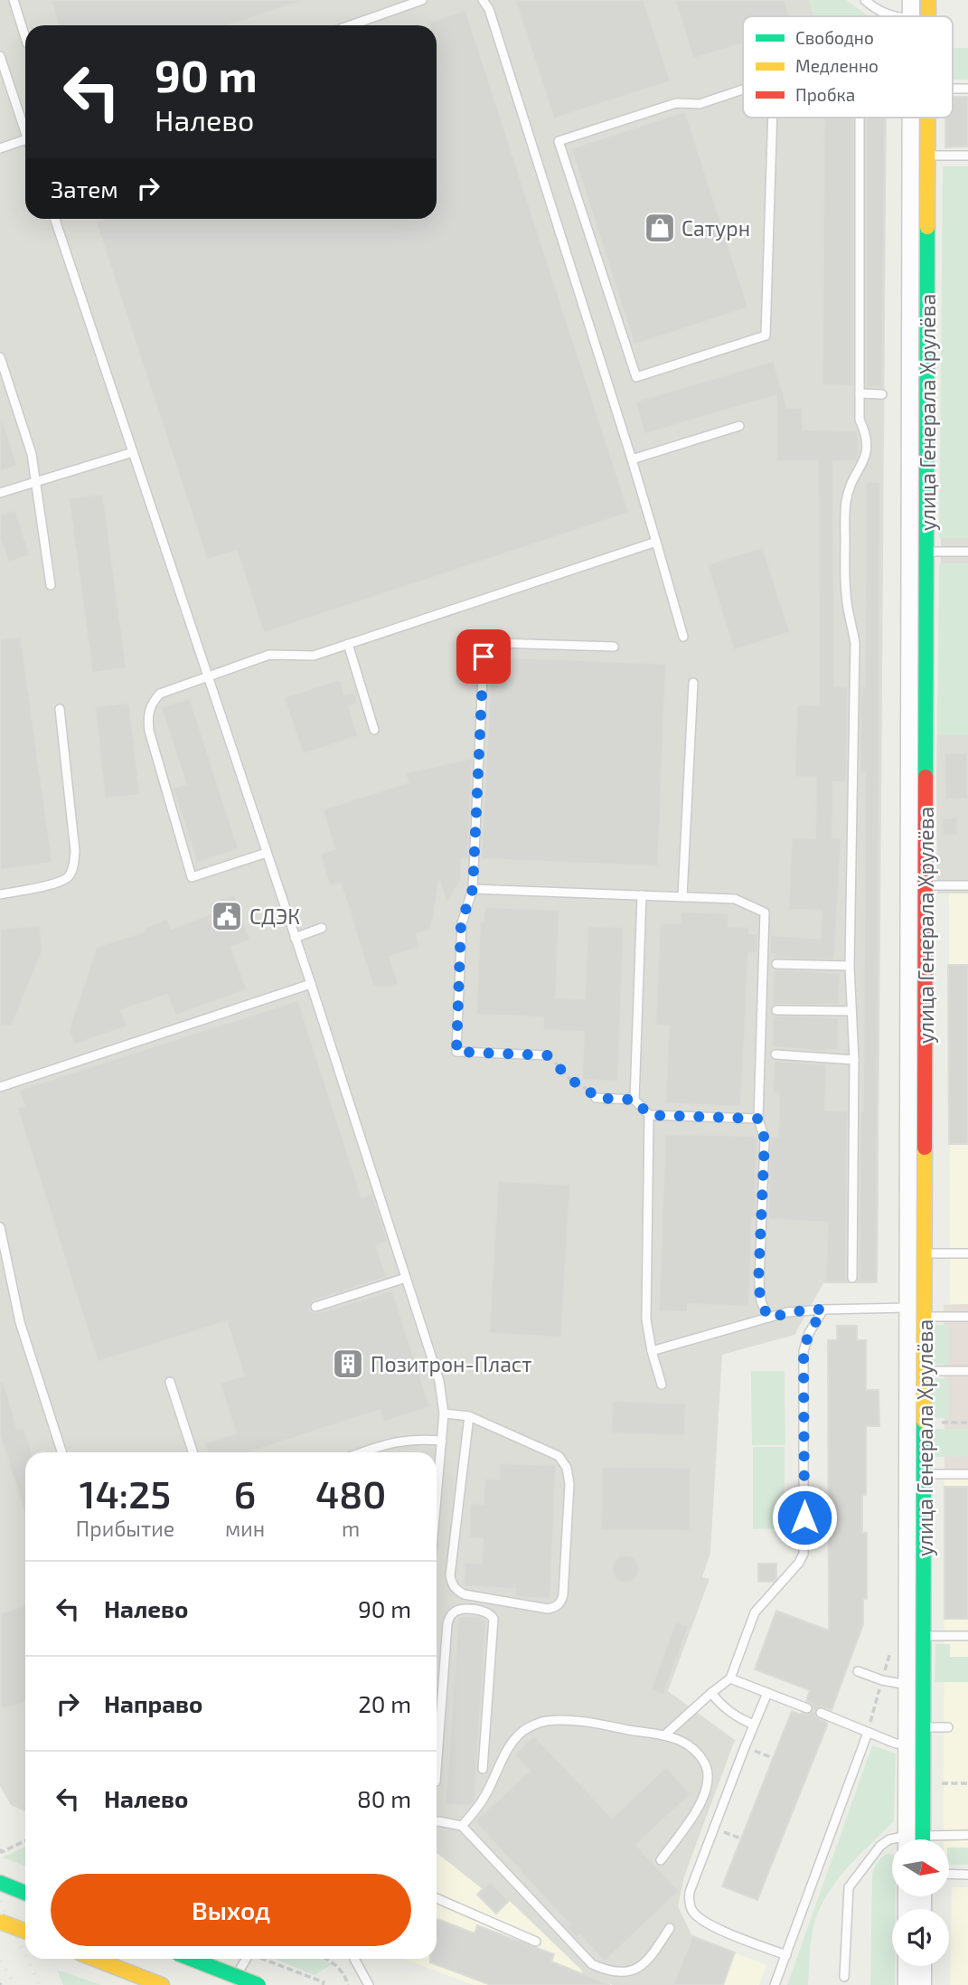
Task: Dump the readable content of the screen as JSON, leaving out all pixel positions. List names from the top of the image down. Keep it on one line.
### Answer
{"streets":{"street":["улица Генерала Хрулёва"]},"places":{"shop":["Сатурн"],"public building":["СДЭК"],"building":["Позитрон-Пласт"]},"legend":["Свободно","Медленно","Пробка"],"north":"right","page":{"turn":["90 m","Налево"],"then":"Затем","eta":["14:25","Прибытие","6","мин","480","m"],"list":[{"name":"Налево","value":"90 m"},{"name":"Направо","value":"20 m"},{"name":"Налево","value":"80 m"}],"buttons":"Выход"}}
